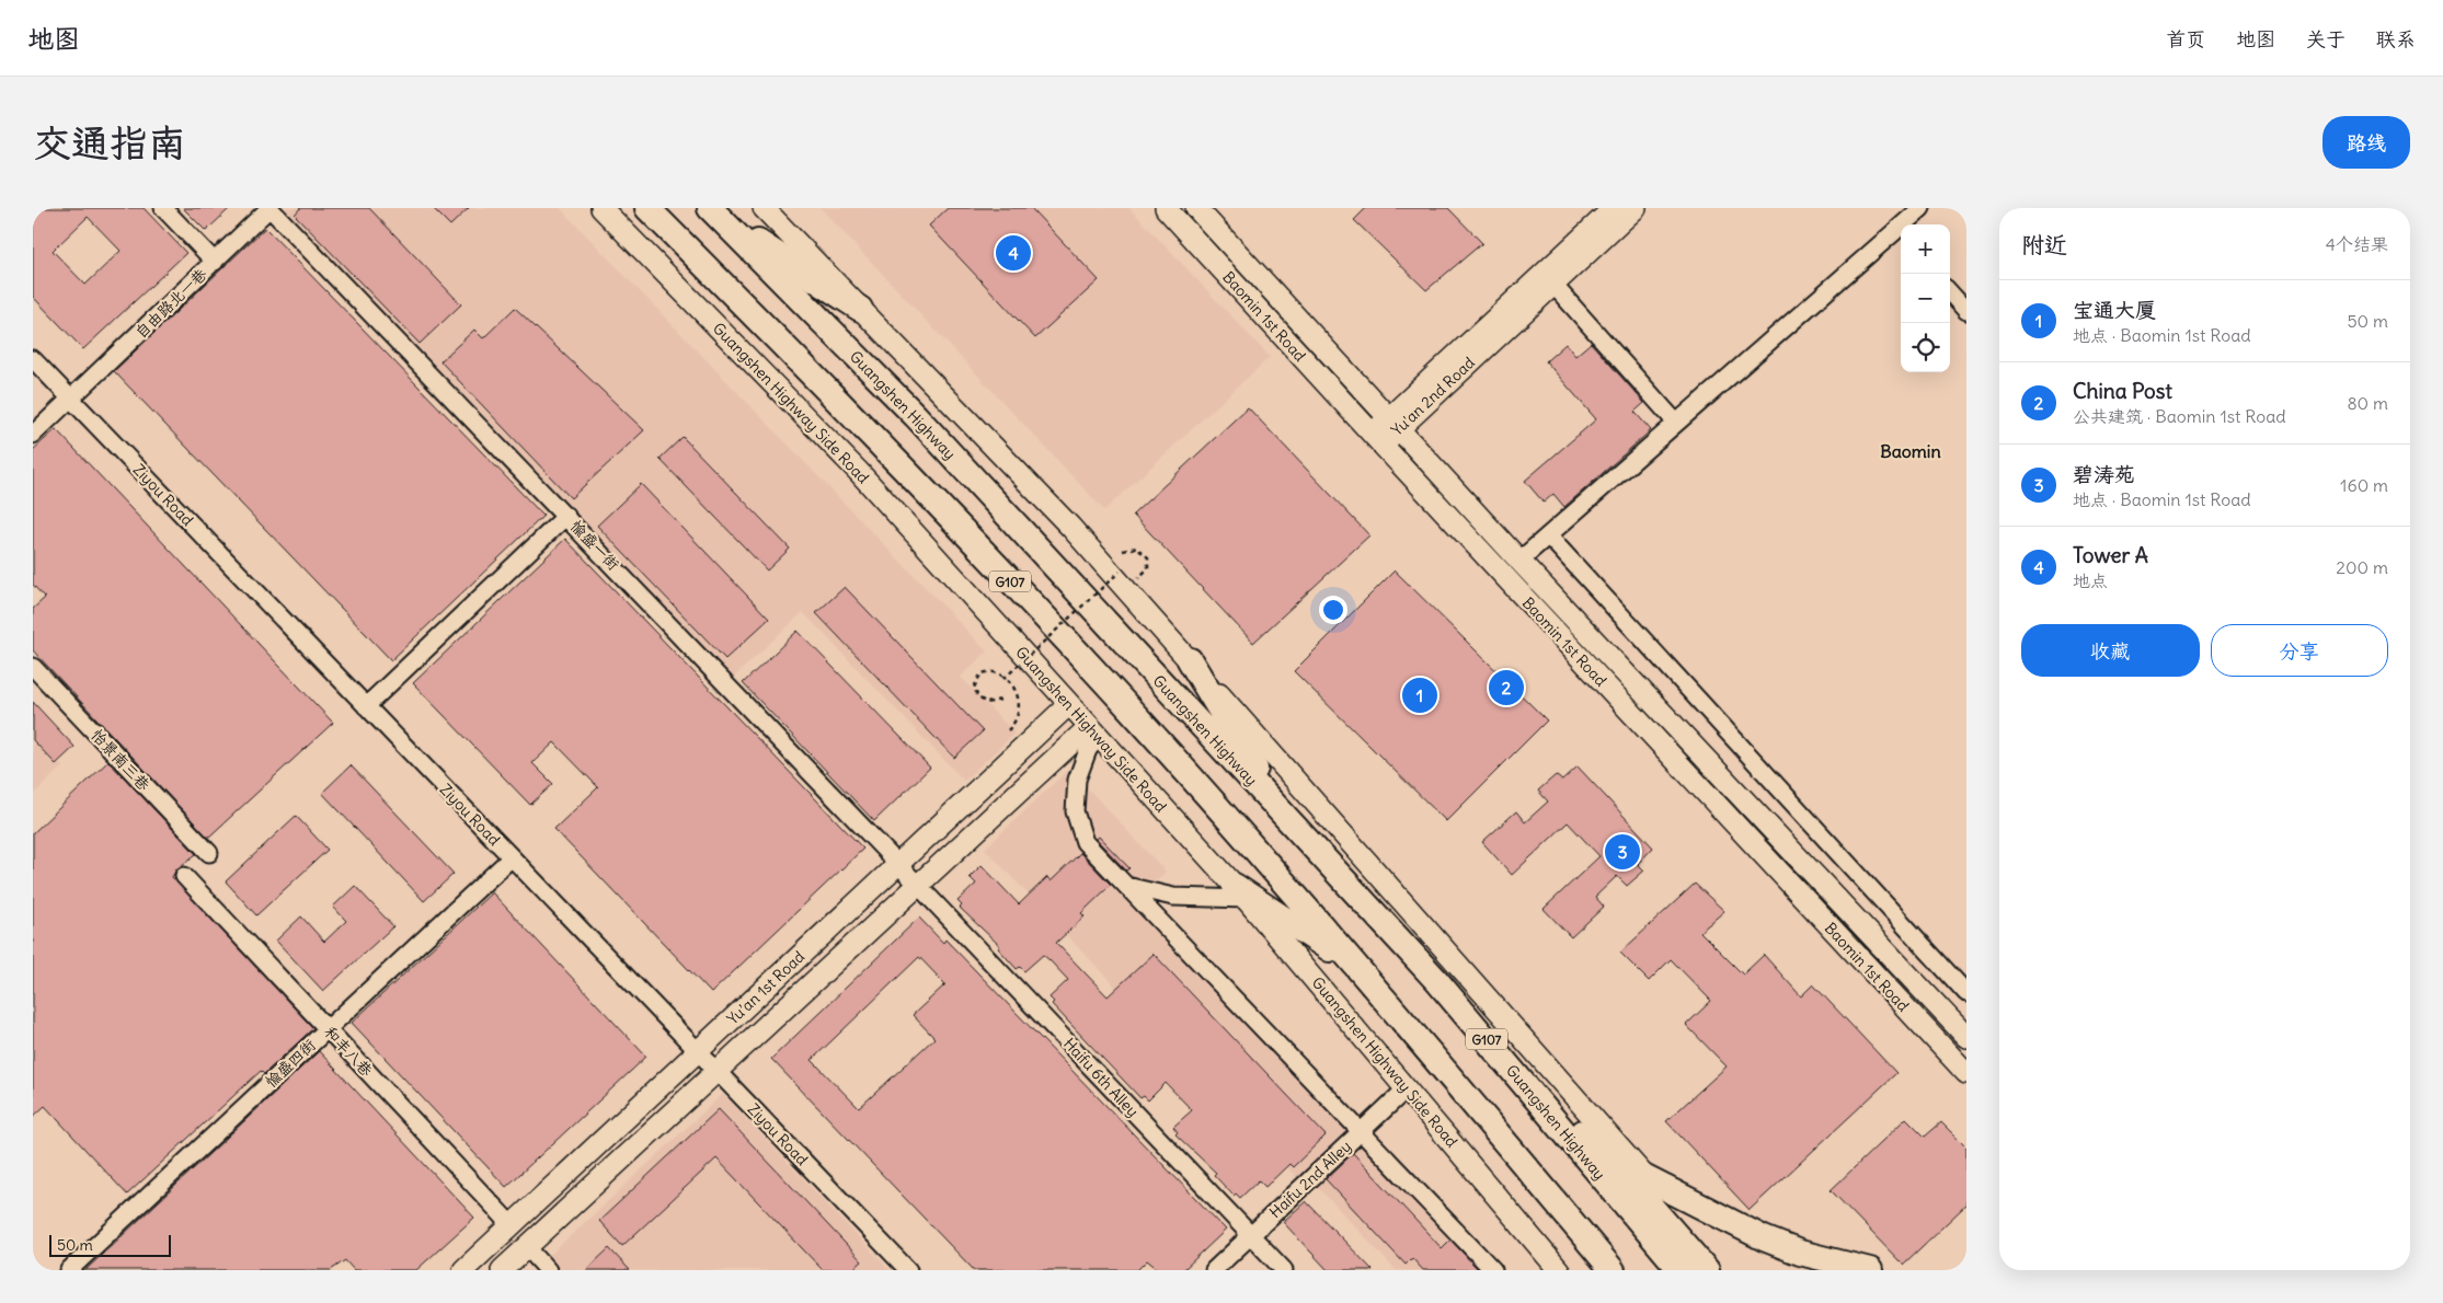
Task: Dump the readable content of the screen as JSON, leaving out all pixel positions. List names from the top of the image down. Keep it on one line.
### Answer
{"streets":{"highway":["Guangshen Highway","G107"],"main road":["Baomin 1st Road","Yu'an 2nd Road","Guangshen Highway Side Road","Yu’an 1st Road"],"street":["自由路北一巷","Ziyou Road","愉盛一街","怡景南三巷","和丰八巷","愉盛四街","Haifu 6th Alley","Haifu 2nd Alley"]},"crossings":[["自由路北一巷","Ziyou Road"],["自由路北一巷","愉盛一街"],["Baomin 1st Road","Yu'an 2nd Road"],["Guangshen Highway Side Road","Yu’an 1st Road"],["Guangshen Highway Side Road","Haifu 2nd Alley"],["Ziyou Road","Yu’an 1st Road"],["Ziyou Road","愉盛四街"],["愉盛一街","Yu’an 1st Road"],["愉盛一街","Haifu 6th Alley"],["Yu’an 1st Road","和丰八巷"],["Yu’an 1st Road","Haifu 6th Alley"],["和丰八巷","愉盛四街"],["Haifu 6th Alley","Haifu 2nd Alley"]],"districts":["Baomin"],"scale_bar":"50 m","page":{"header":"地图","nav":["首页","地图","关于","联系"],"buttons":["路线",["收藏","分享"]],"title":"交通指南","heading":["附近","4个结果"],"map_buttons":["+","−"],"pins":["4","2","1","3"],"list":[{"mark":"1","name":"宝通大厦","note":"地点 · Baomin 1st Road","value":"50 m"},{"mark":"2","name":"China Post","note":"公共建筑 · Baomin 1st Road","value":"80 m"},{"mark":"3","name":"碧涛苑","note":"地点 · Baomin 1st Road","value":"160 m"},{"mark":"4","name":"Tower A","note":"地点","value":"200 m"}],"scale":"50 m"}}
